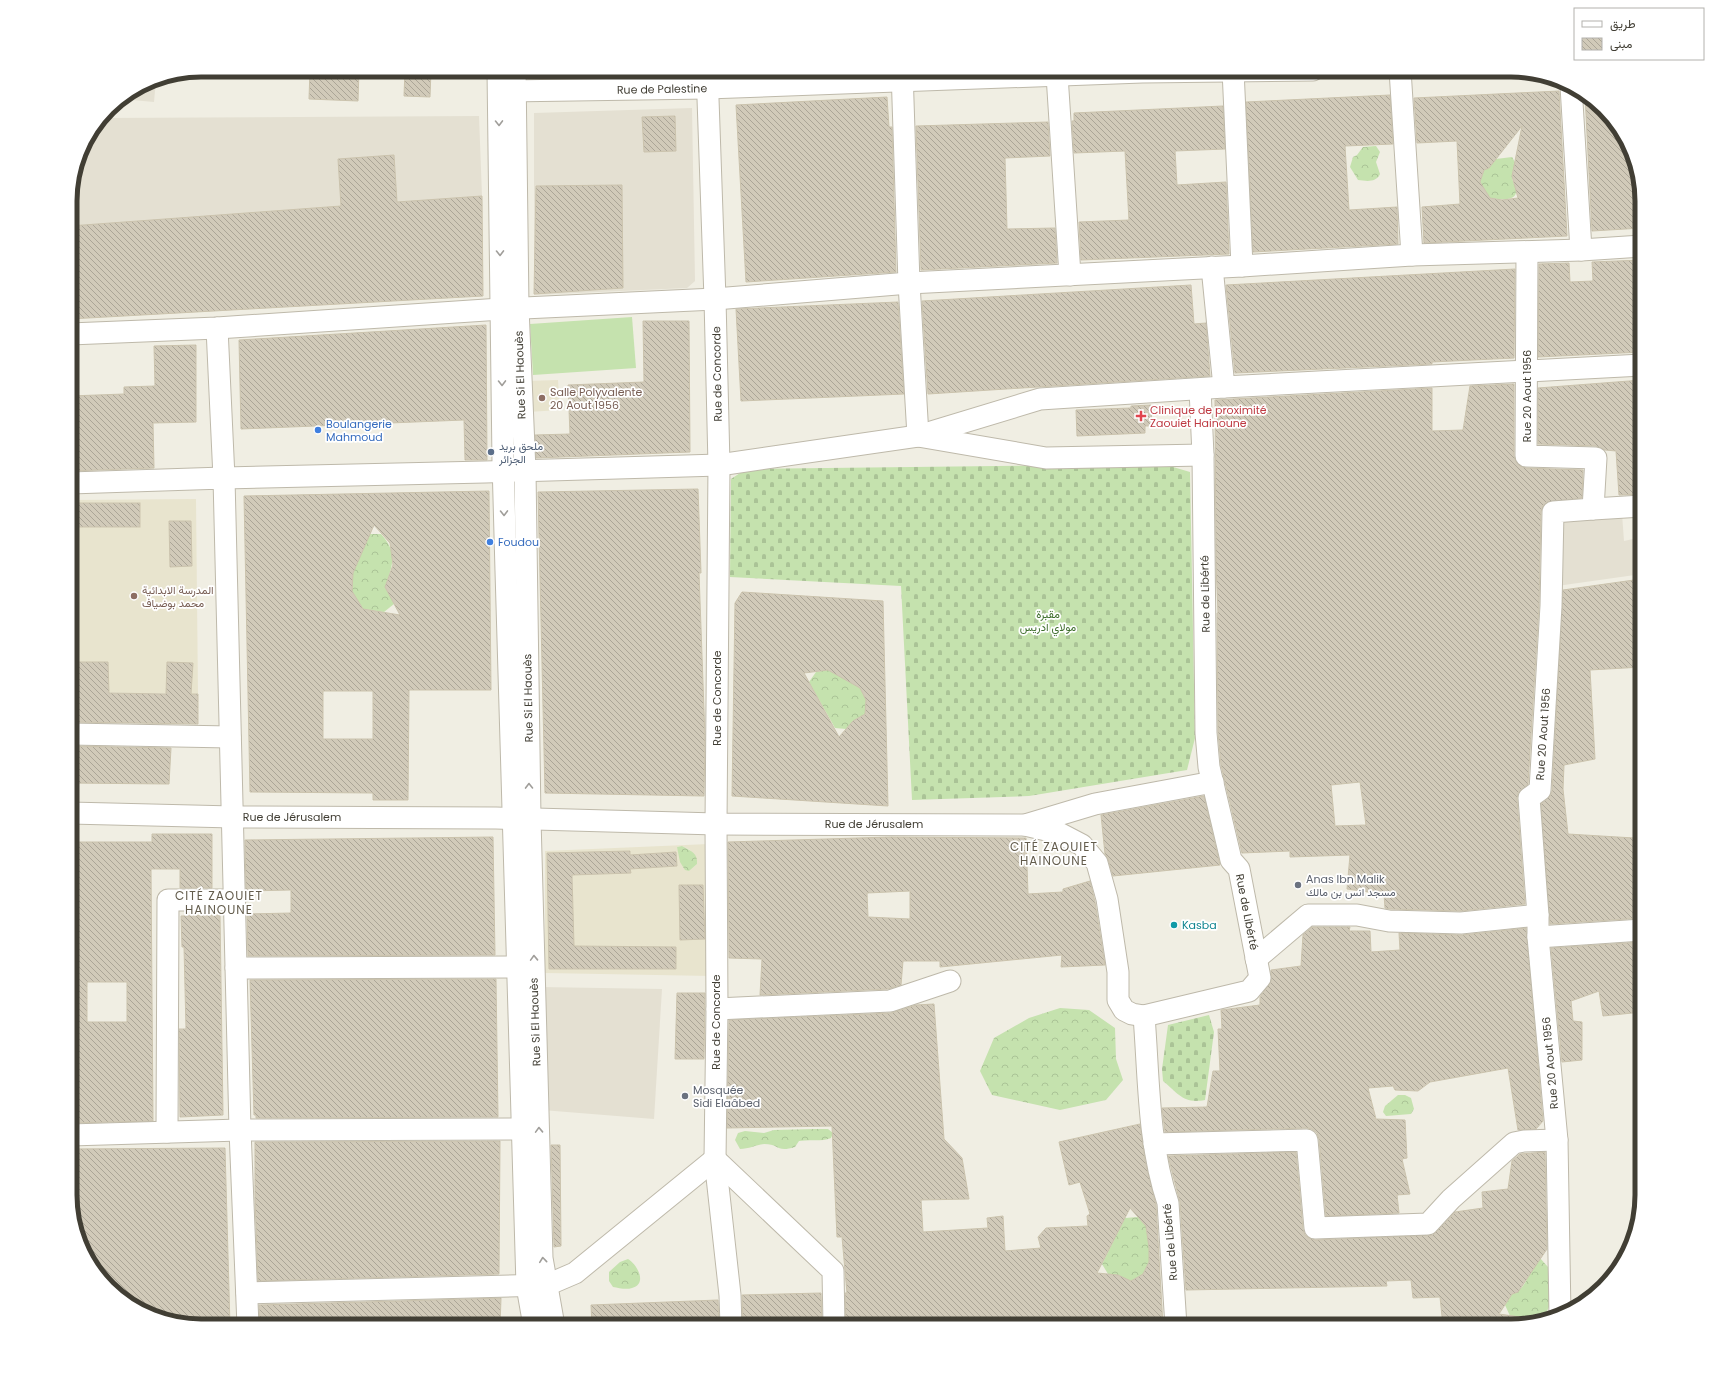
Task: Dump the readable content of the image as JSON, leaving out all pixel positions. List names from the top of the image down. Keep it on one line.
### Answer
{"streets":{"street":["Rue de Palestine","Rue de Concorde","Rue Si El Haouès","Rue 20 Aout 1956","Rue de Libérté","Rue de Jérusalem"]},"crossings":[["Rue de Palestine","Rue de Concorde"],["Rue de Palestine","Rue Si El Haouès"],["Rue de Concorde","Rue de Jérusalem"],["Rue Si El Haouès","Rue de Jérusalem"],["Rue de Libérté","Rue de Jérusalem"]],"districts":["CITÉ ZAOUIET HAINOUNE","CITÉ ZAOUIET HAINOUNE"],"parks":["مقبرة مولاي ادريس"],"places":{"other":["Salle Polyvalente 20 Aout 1956","Boulangerie Mahmoud","ملحق بريد الجزائر","Foudou","المدرسة الابدائية محمد بوضياف","Anas Ibn Malik مسجد انس بن مالك","Kasba","Mosquée Sidi Elaâbed"],"health":["Clinique de proximité Zaouiet Hainoune"]},"legend":["طريق","مبنى"]}
